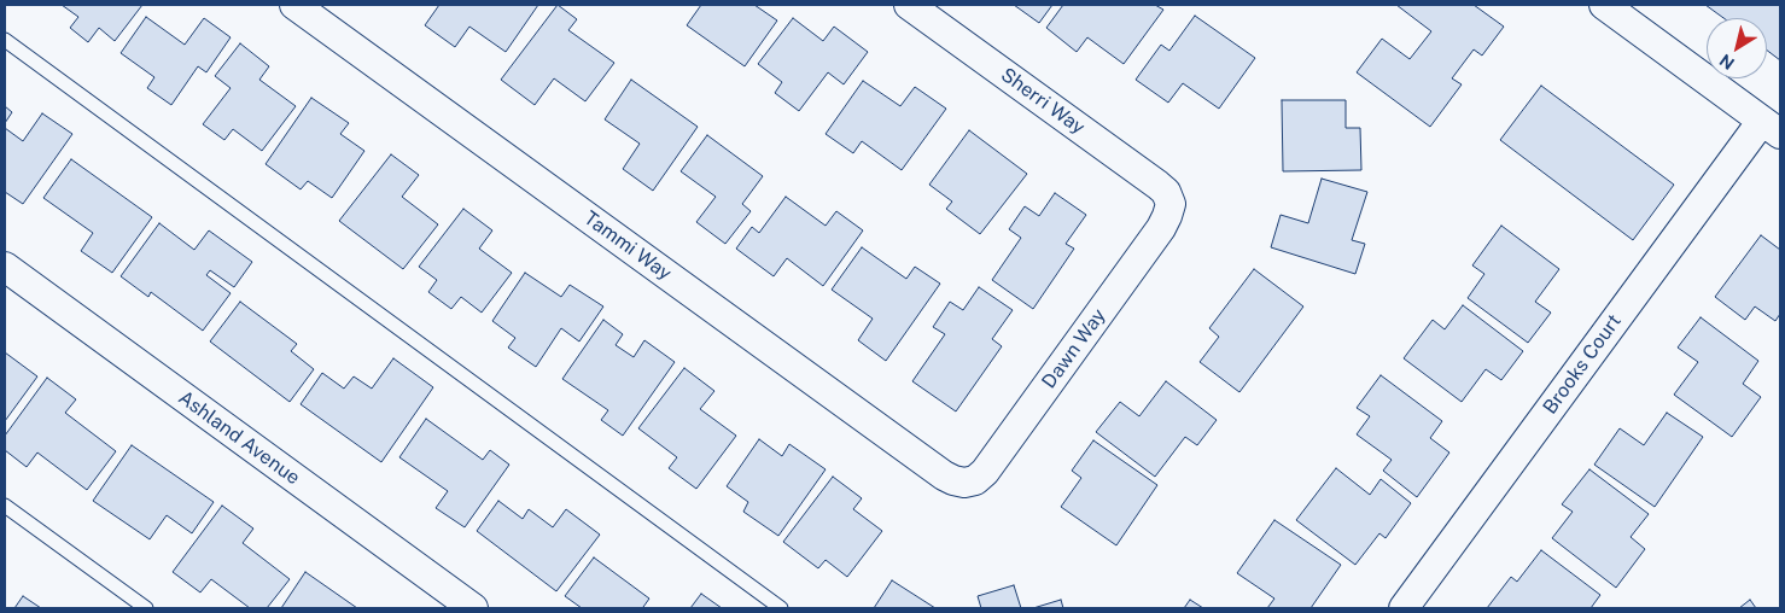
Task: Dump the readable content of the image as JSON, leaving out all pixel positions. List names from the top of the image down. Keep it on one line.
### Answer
{"streets":{"street":["Sherri Way","Tammi Way","Dawn Way","Brooks Court","Ashland Avenue"]},"crossings":[["Sherri Way","Dawn Way"],["Tammi Way","Dawn Way"]],"north":"bottom left"}
